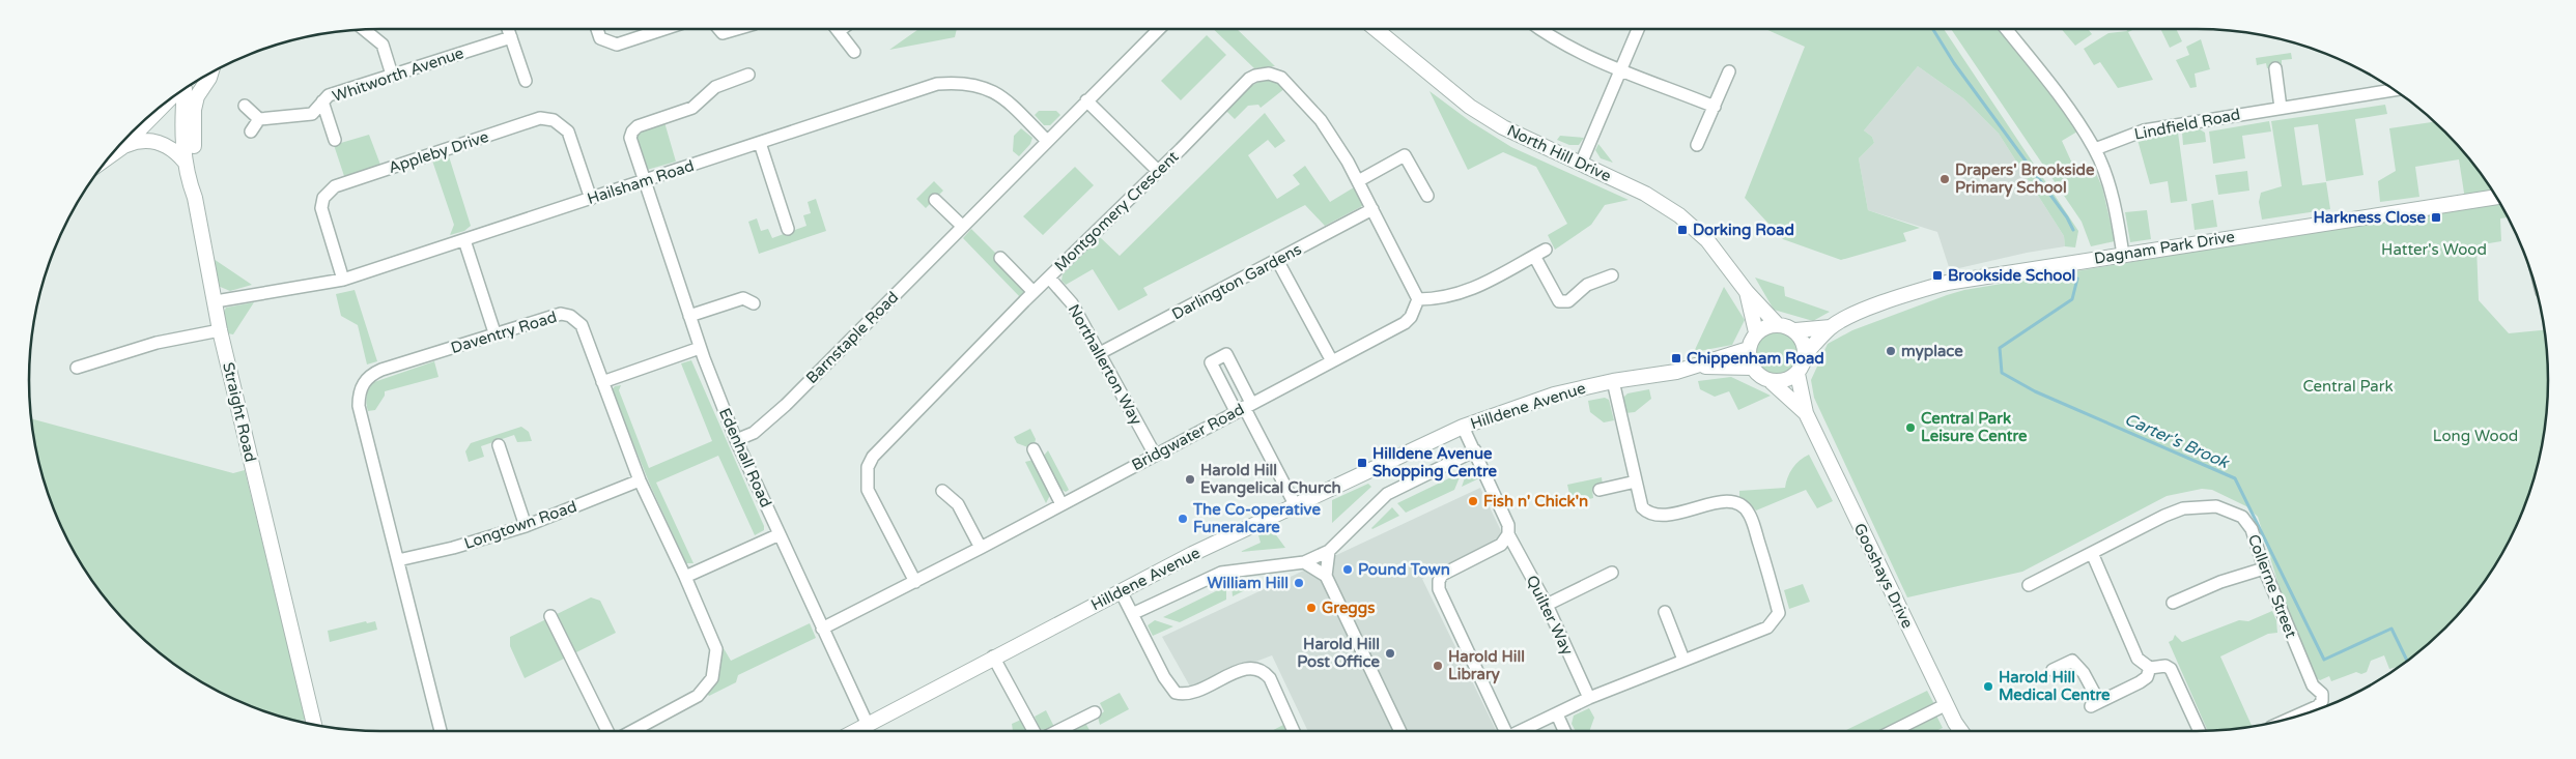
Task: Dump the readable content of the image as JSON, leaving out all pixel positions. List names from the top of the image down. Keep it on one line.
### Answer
{"streets":{"street":["Whitworth Avenue","Lindfield Road","Appleby Drive","North Hill Drive","Hailsham Road","Montgomery Crescent","Dagnam Park Drive","Darlington Gardens","Daventry Road","Barnstaple Road","Northallerton Way","Hilldene Avenue","Straight Road","Bridgwater Road","Edenhall Road","Longtown Road","Gooshays Drive","Collerne Street","Quilter Way"]},"crossings":[["Appleby Drive","Hailsham Road"],["North Hill Drive","Dagnam Park Drive"],["North Hill Drive","Hilldene Avenue"],["North Hill Drive","Gooshays Drive"],["Hailsham Road","Barnstaple Road"],["Hailsham Road","Straight Road"],["Hailsham Road","Edenhall Road"],["Montgomery Crescent","Darlington Gardens"],["Montgomery Crescent","Northallerton Way"],["Montgomery Crescent","Bridgwater Road"],["Dagnam Park Drive","Hilldene Avenue"],["Dagnam Park Drive","Gooshays Drive"],["Darlington Gardens","Northallerton Way"],["Daventry Road","Longtown Road"],["Barnstaple Road","Edenhall Road"],["Northallerton Way","Bridgwater Road"],["Hilldene Avenue","Edenhall Road"],["Hilldene Avenue","Gooshays Drive"],["Hilldene Avenue","Quilter Way"],["Bridgwater Road","Edenhall Road"]],"water":["Carter's Brook"],"parks":["Hatter's Wood","Central Park","Long Wood"],"places":{"other":["Drapers' Brookside Primary School","myplace","Central Park Leisure Centre","Harold Hill Evangelical Church","Fish n' Chick'n","The Co-operative Funeralcare","Pound Town","William Hill","Greggs","Harold Hill Post Office","Harold Hill Library","Harold Hill Medical Centre"],"transit":["Harkness Close","Dorking Road","Brookside School","Chippenham Road","Hilldene Avenue Shopping Centre"]}}
